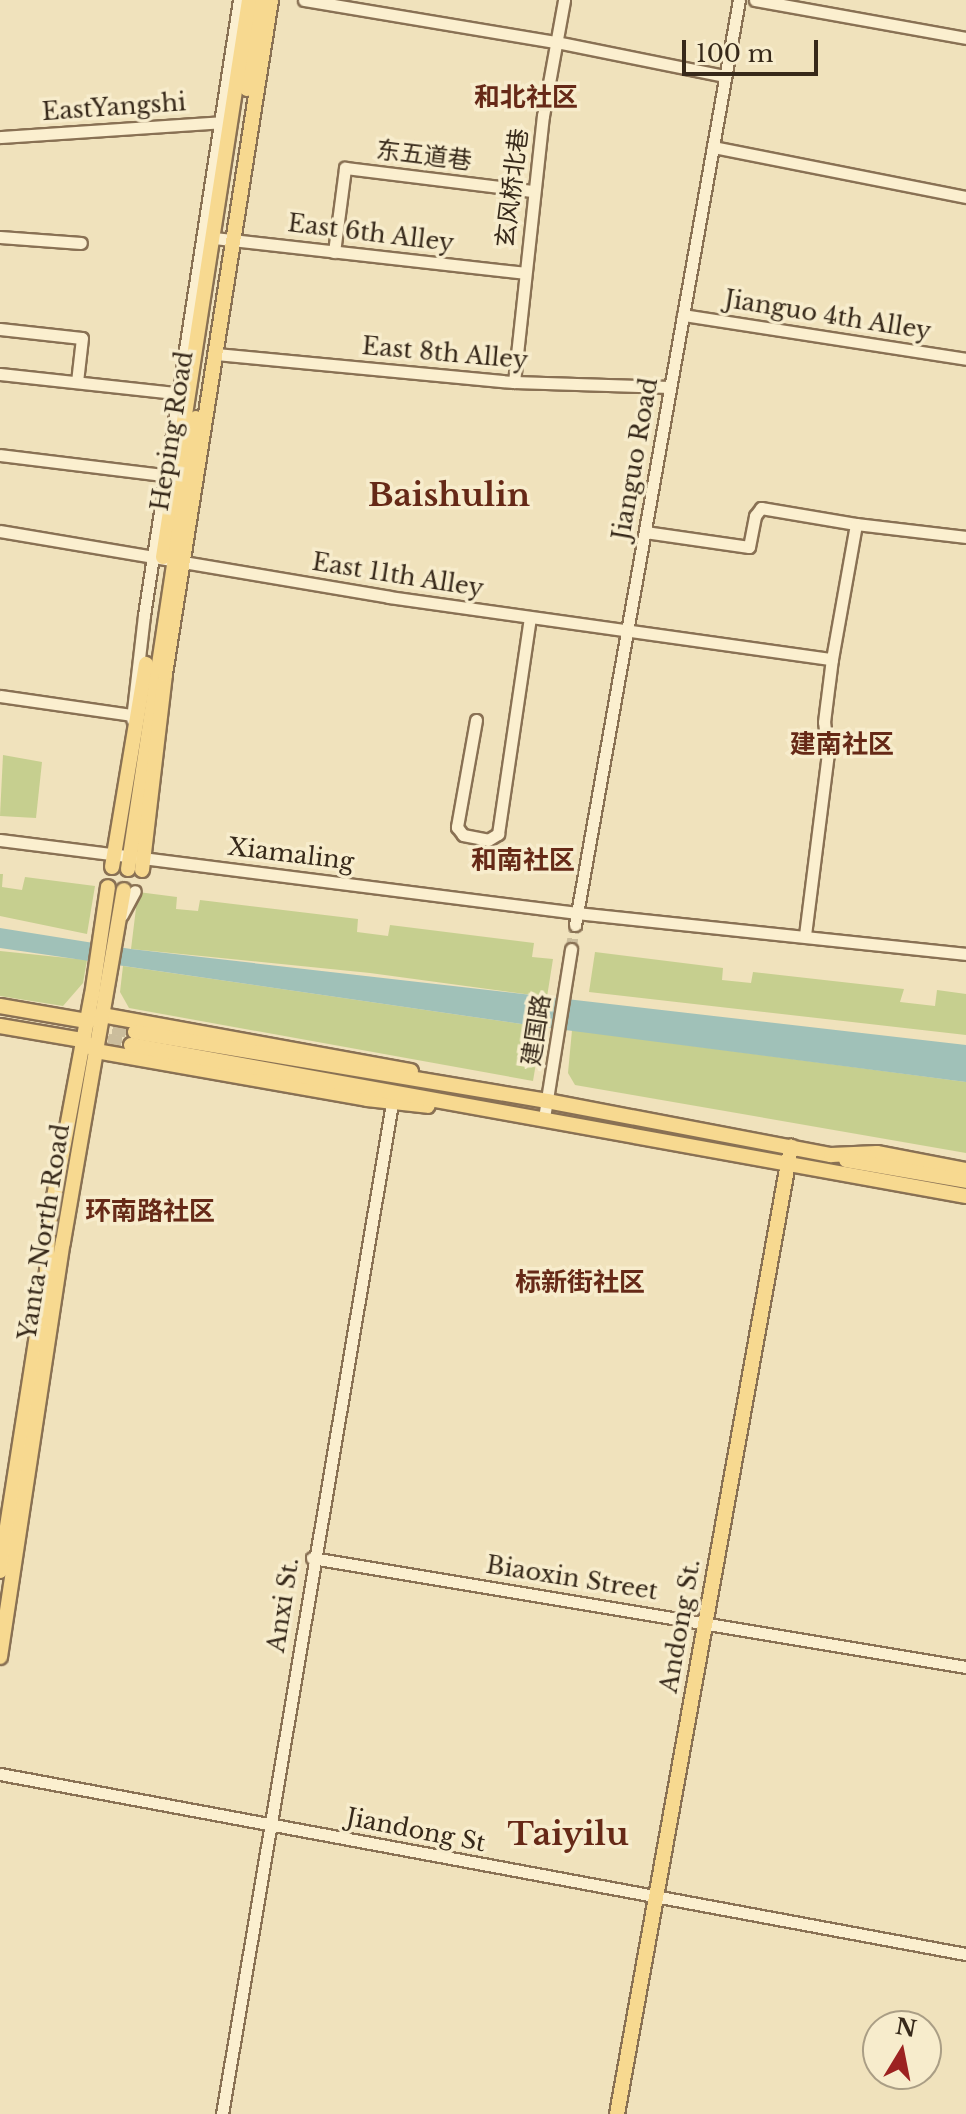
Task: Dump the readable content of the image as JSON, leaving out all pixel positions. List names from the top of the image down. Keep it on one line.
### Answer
{"streets":{"main road":["Heping Road","Yanta North Road","Andong St."],"street":["EastYangshi","东五道巷","玄风桥北巷","East 6th Alley","Jianguo 4th Alley","East 8th Alley","Jianguo Road","East 11th Alley","Xiamaling","建国路","Biaoxin Street","Anxi St.","Jiandong St"]},"crossings":[["EastYangshi","Heping Road"],["东五道巷","玄风桥北巷"],["东五道巷","East 6th Alley"],["玄风桥北巷","East 6th Alley"],["玄风桥北巷","East 8th Alley"],["East 6th Alley","Heping Road"],["Jianguo 4th Alley","Jianguo Road"],["East 8th Alley","Jianguo Road"],["Heping Road","East 11th Alley"],["Heping Road","Xiamaling"],["Jianguo Road","East 11th Alley"],["Jianguo Road","Xiamaling"],["Biaoxin Street","Anxi St."],["Biaoxin Street","Andong St."],["Anxi St.","Jiandong St"],["Andong St.","Jiandong St"]],"districts":["和北社区","Baishulin","建南社区","和南社区","环南路社区","标新街社区","Taiyilu"],"scale_bar":"100 m","north":"top"}
